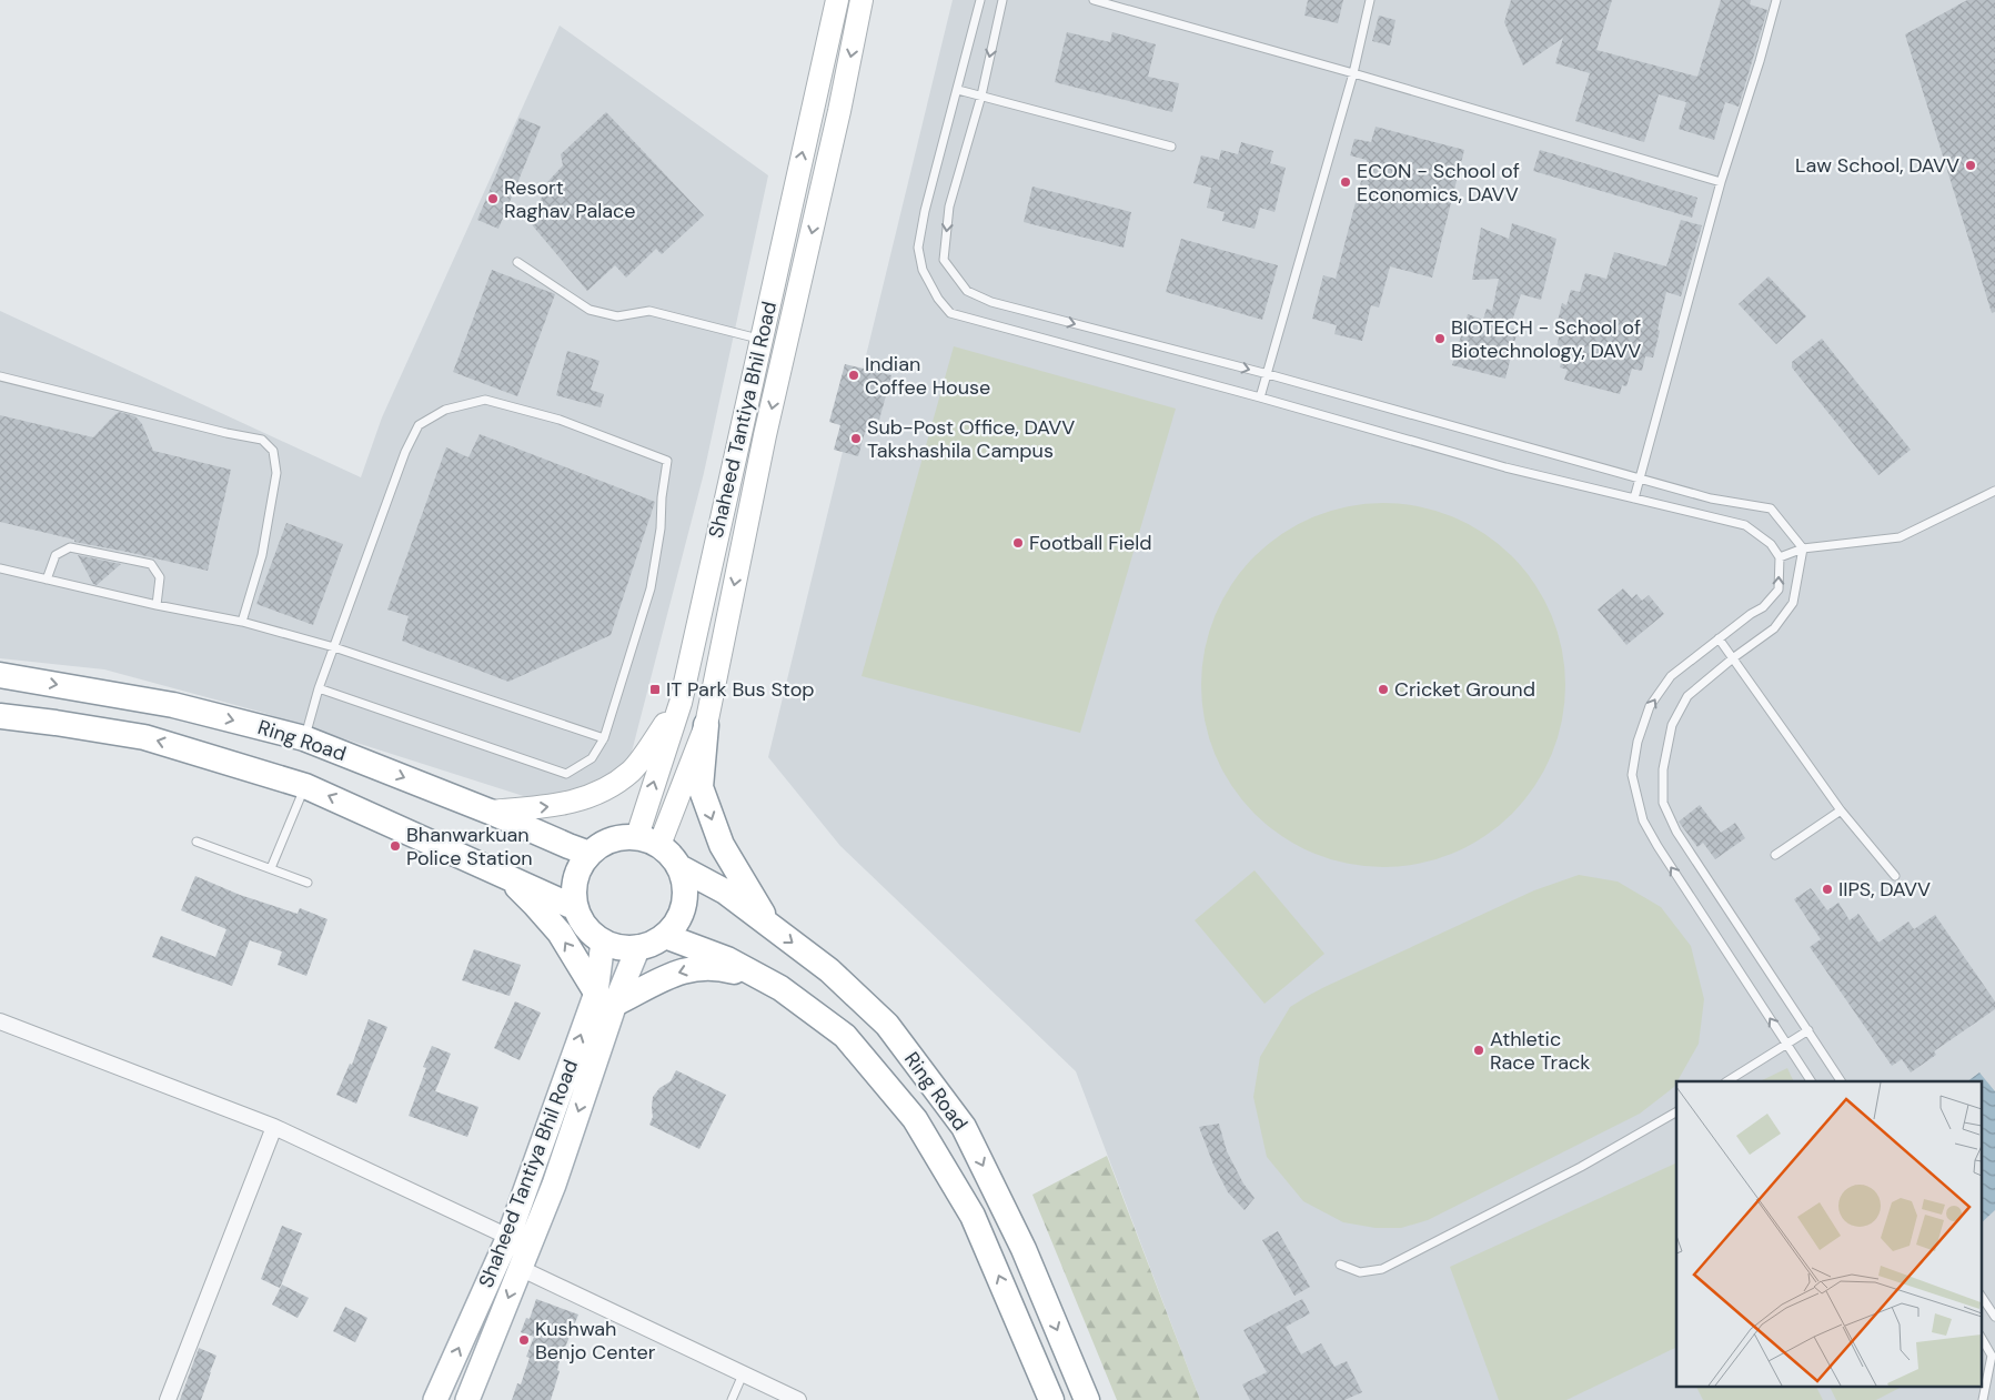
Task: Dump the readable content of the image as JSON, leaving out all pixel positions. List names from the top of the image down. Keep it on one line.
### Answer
{"streets":{"highway":["Ring Road"],"main road":["Shaheed Tantiya Bhil Road"]},"crossings":[["Shaheed Tantiya Bhil Road","Ring Road"]],"places":{"other":["Law School, DAVV","ECON - School of Economics, DAVV","Resort Raghav Palace","BIOTECH - School of Biotechnology, DAVV","Indian Coffee House","Sub-Post Office, DAVV Takshashila Campus","Football Field","Cricket Ground","Bhanwarkuan Police Station","IIPS, DAVV","Athletic Race Track","Kushwah Benjo Center"],"transit":["IT Park Bus Stop"]}}
